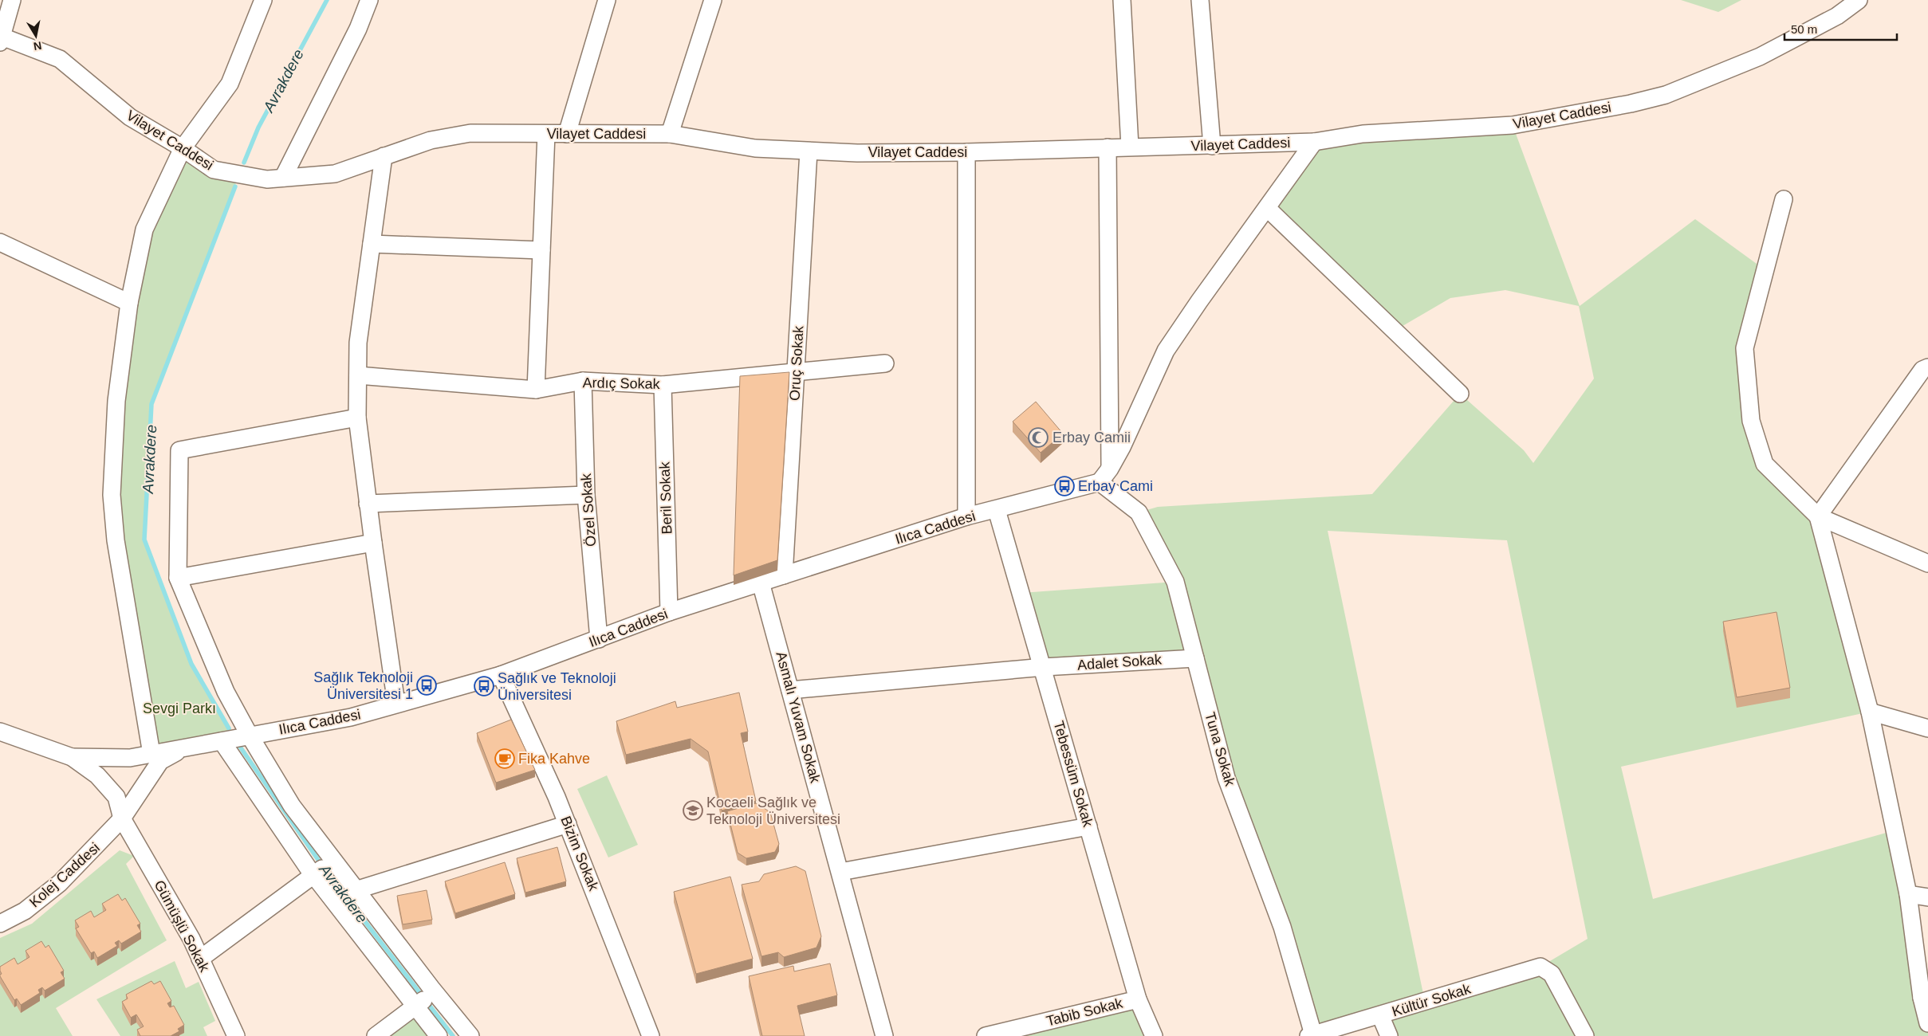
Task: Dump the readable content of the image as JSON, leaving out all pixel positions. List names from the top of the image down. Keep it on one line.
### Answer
{"streets":{"street":["Vilayet Caddesi","Oruç Sokak","Ardıç Sokak","Beril Sokak","Özel Sokak","Ilıca Caddesi","Adalet Sokak","Asmalı Yuvam Sokak","Tuna Sokak","Tebessüm Sokak","Bizim Sokak","Kolej Caddesi","Gümüşlü Sokak","Kültür Sokak","Tabib Sokak"]},"crossings":[["Vilayet Caddesi","Oruç Sokak"],["Oruç Sokak","Ardıç Sokak"],["Oruç Sokak","Ilıca Caddesi"],["Ardıç Sokak","Beril Sokak"],["Ardıç Sokak","Özel Sokak"],["Beril Sokak","Ilıca Caddesi"],["Özel Sokak","Ilıca Caddesi"],["Ilıca Caddesi","Asmalı Yuvam Sokak"],["Ilıca Caddesi","Tuna Sokak"],["Ilıca Caddesi","Tebessüm Sokak"],["Ilıca Caddesi","Bizim Sokak"],["Ilıca Caddesi","Kolej Caddesi"],["Ilıca Caddesi","Gümüşlü Sokak"],["Adalet Sokak","Asmalı Yuvam Sokak"],["Adalet Sokak","Tuna Sokak"],["Adalet Sokak","Tebessüm Sokak"],["Tuna Sokak","Kültür Sokak"],["Tebessüm Sokak","Tabib Sokak"],["Kolej Caddesi","Gümüşlü Sokak"]],"water":["Avrakdere"],"parks":["Sevgi Parkı"],"places":{"mosque":["Erbay Camii"],"bus stop":["Erbay Cami","Sağlık Teknoloji Üniversitesi 1","Sağlık ve Teknoloji Üniversitesi"],"cafe":["Fika Kahve"],"school or university":["Kocaeli Sağlık ve Teknoloji Üniversitesi"]},"scale_bar":"50 m","north":"bottom"}
